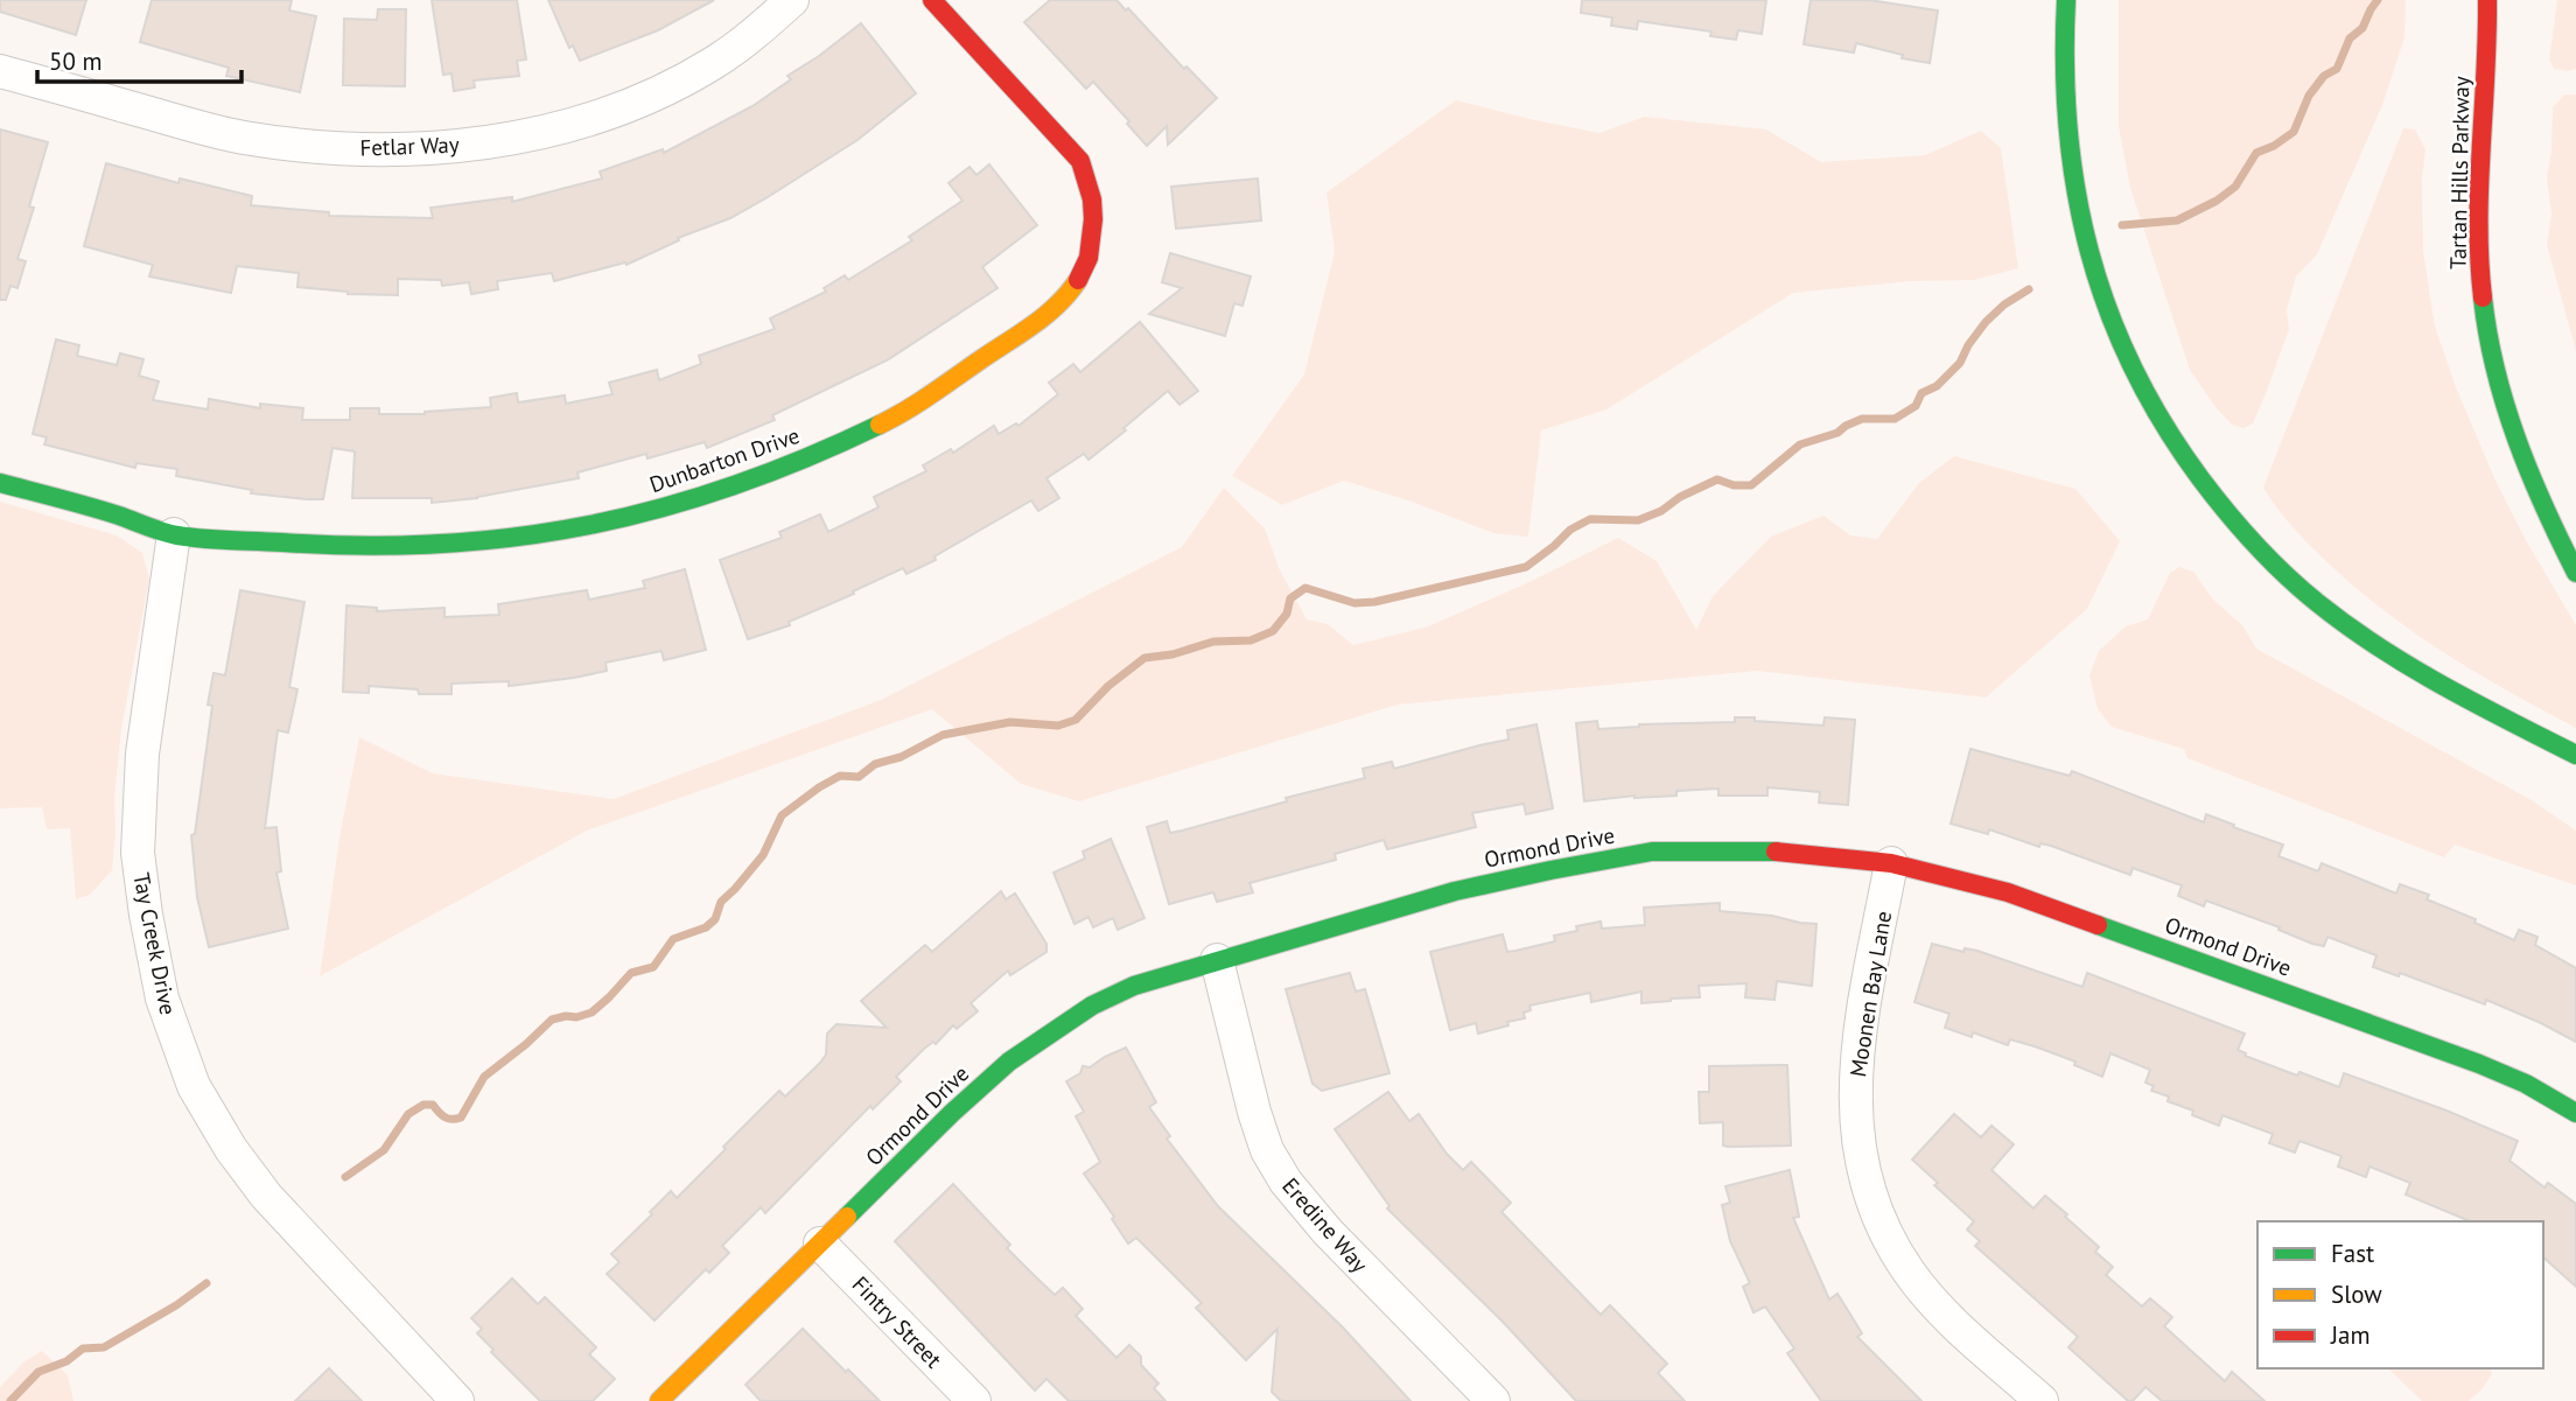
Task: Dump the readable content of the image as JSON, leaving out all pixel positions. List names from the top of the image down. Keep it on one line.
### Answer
{"streets":{"street":["Fetlar Way","Tartan Hills Parkway","Dunbarton Drive","Ormond Drive","Tay Creek Drive","Moonen Bay Lane","Eredine Way","Fintry Street"]},"crossings":[["Dunbarton Drive","Tay Creek Drive"],["Ormond Drive","Moonen Bay Lane"],["Ormond Drive","Eredine Way"],["Ormond Drive","Fintry Street"]],"legend":["Fast","Slow","Jam"],"scale_bar":"50 m"}
